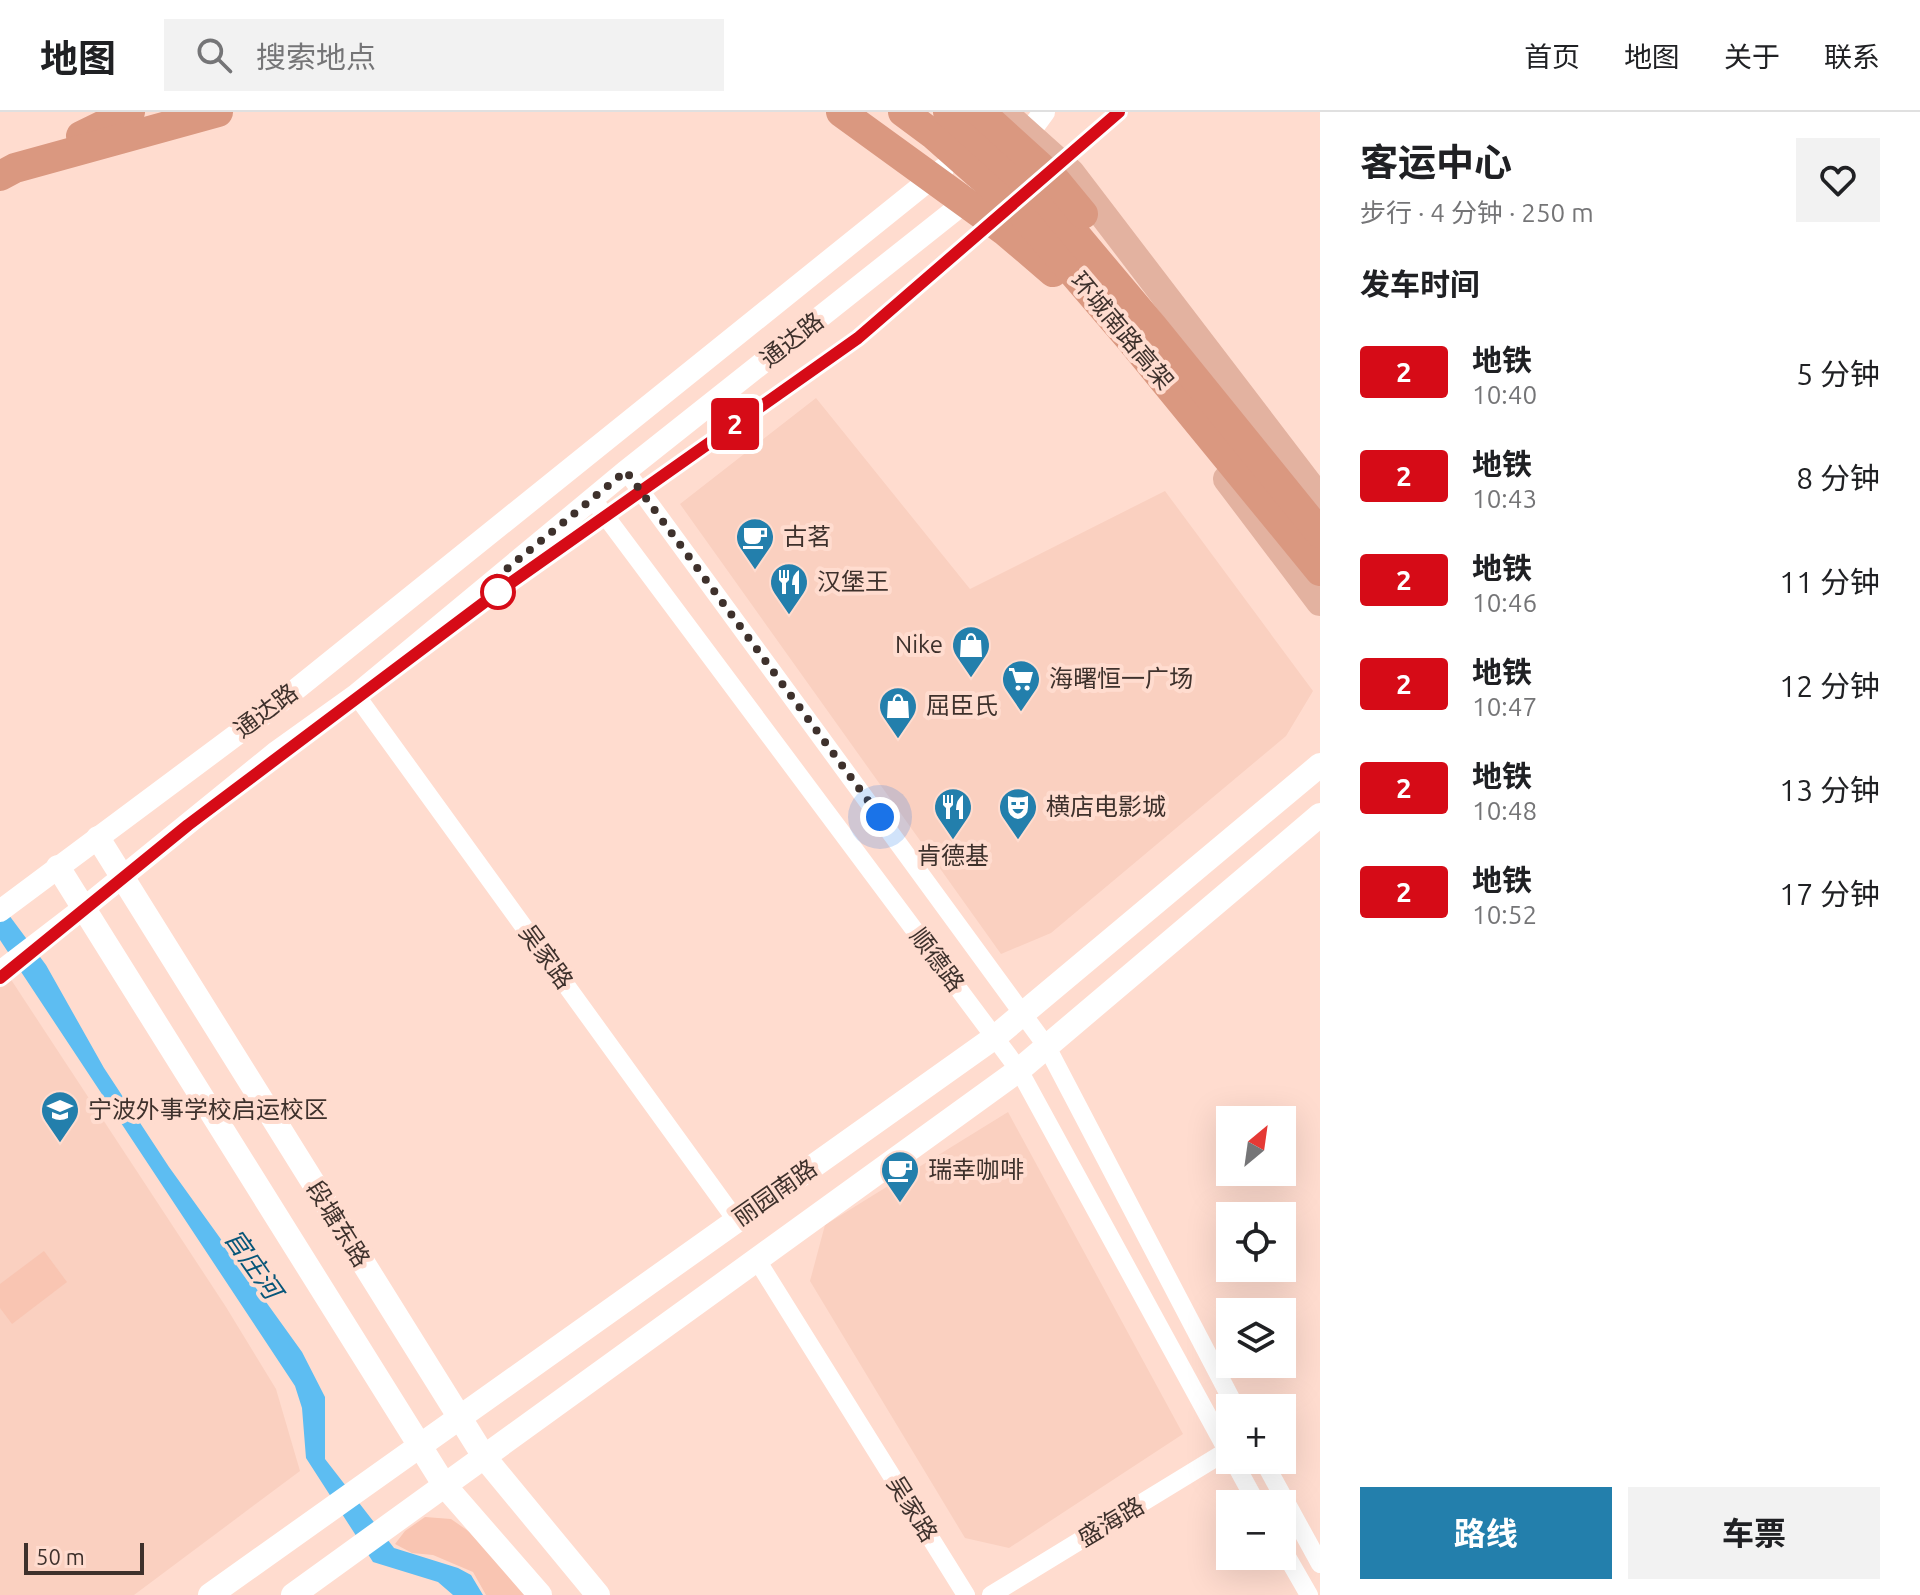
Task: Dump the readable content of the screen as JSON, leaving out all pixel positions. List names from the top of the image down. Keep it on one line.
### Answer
{"streets":{"highway":["环城南路高架"],"main road":["丽园南路","段塘东路"],"street":["通达路","吴家路","顺德路","盛海路"]},"crossings":[["通达路","吴家路"],["通达路","顺德路"],["通达路","段塘东路"],["吴家路","丽园南路"],["顺德路","丽园南路"],["丽园南路","段塘东路"]],"water":["官庄河"],"places":{"cafe":["古茗","瑞幸咖啡"],"restaurant":["汉堡王","肯德基"],"shop":["Nike","屈臣氏"],"supermarket":["海曙恒一广场"],"theatre":["横店电影城"],"school or university":["宁波外事学校启运校区"]},"lines":["metro line 2"],"scale_bar":"50 m","north":"top right","page":{"header":"地图","search":"搜索地点","nav":["首页","地图","关于","联系"],"on_map":"2","heading":[["客运中心","步行 · 4 分钟 · 250 m"],"发车时间"],"list":[{"mark":"2","name":"地铁","note":"10:40","value":"5 分钟"},{"mark":"2","name":"地铁","note":"10:43","value":"8 分钟"},{"mark":"2","name":"地铁","note":"10:46","value":"11 分钟"},{"mark":"2","name":"地铁","note":"10:47","value":"12 分钟"},{"mark":"2","name":"地铁","note":"10:48","value":"13 分钟"},{"mark":"2","name":"地铁","note":"10:52","value":"17 分钟"}],"map_buttons":["+","−"],"buttons":["路线","车票"],"scale":"50 m"}}
